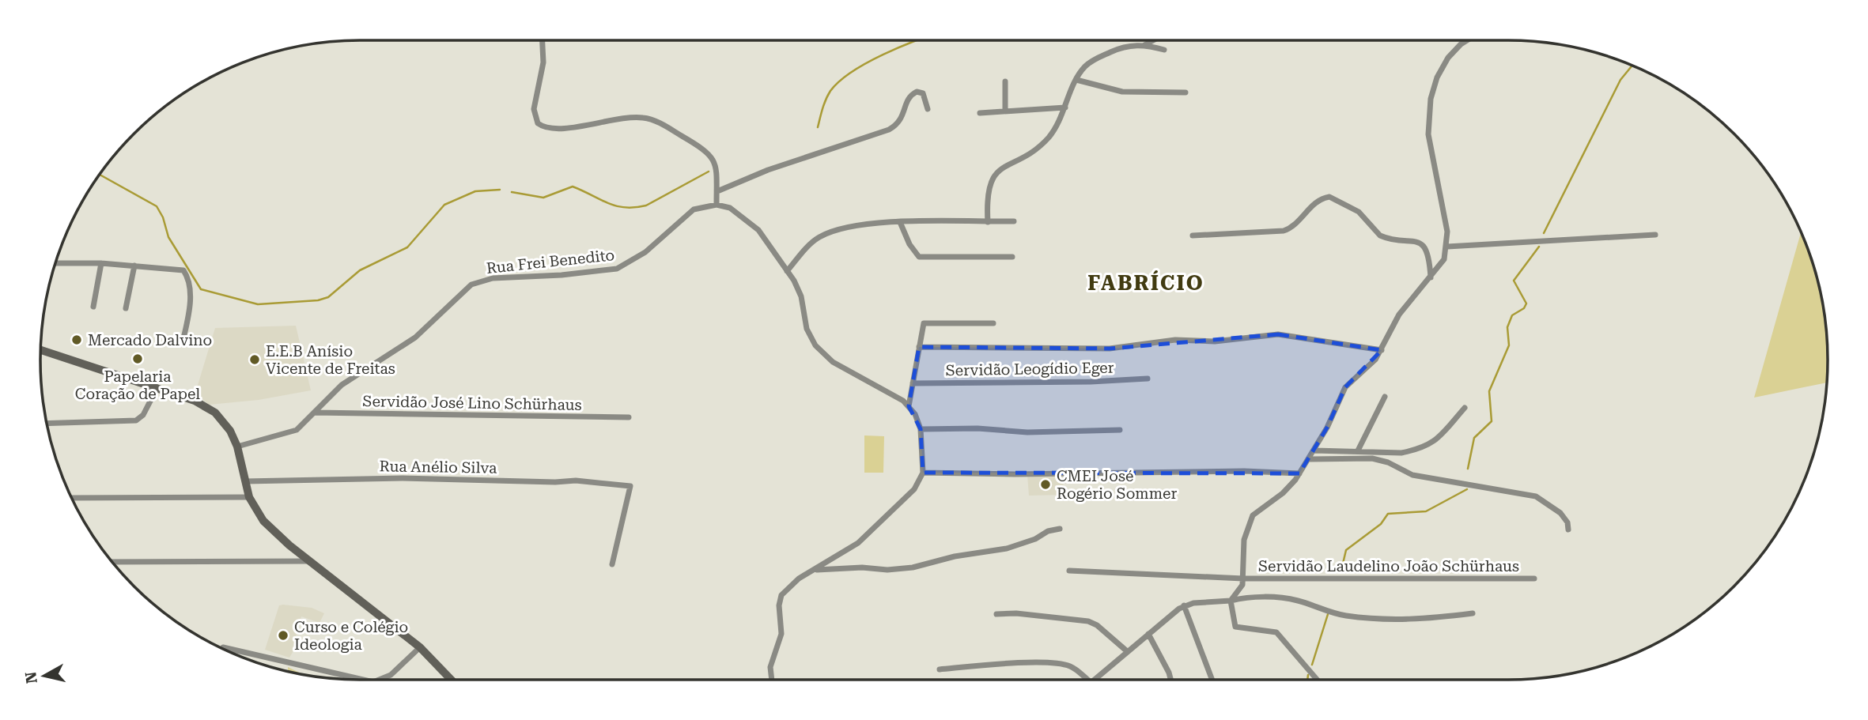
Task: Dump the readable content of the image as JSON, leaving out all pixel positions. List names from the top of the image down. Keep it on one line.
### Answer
{"streets":{"street":["Rua Frei Benedito","Servidão Leogídio Eger","Servidão José Lino Schürhaus","Rua Anélio Silva","Servidão Laudelino João Schürhaus"]},"crossings":[["Rua Frei Benedito","Servidão José Lino Schürhaus"]],"districts":["FABRÍCIO"],"places":["Mercado Dalvino","Papelaria Coração de Papel","E.E.B Anísio Vicente de Freitas","CMEI José Rogério Sommer","Curso e Colégio Ideologia"],"north":"left"}
